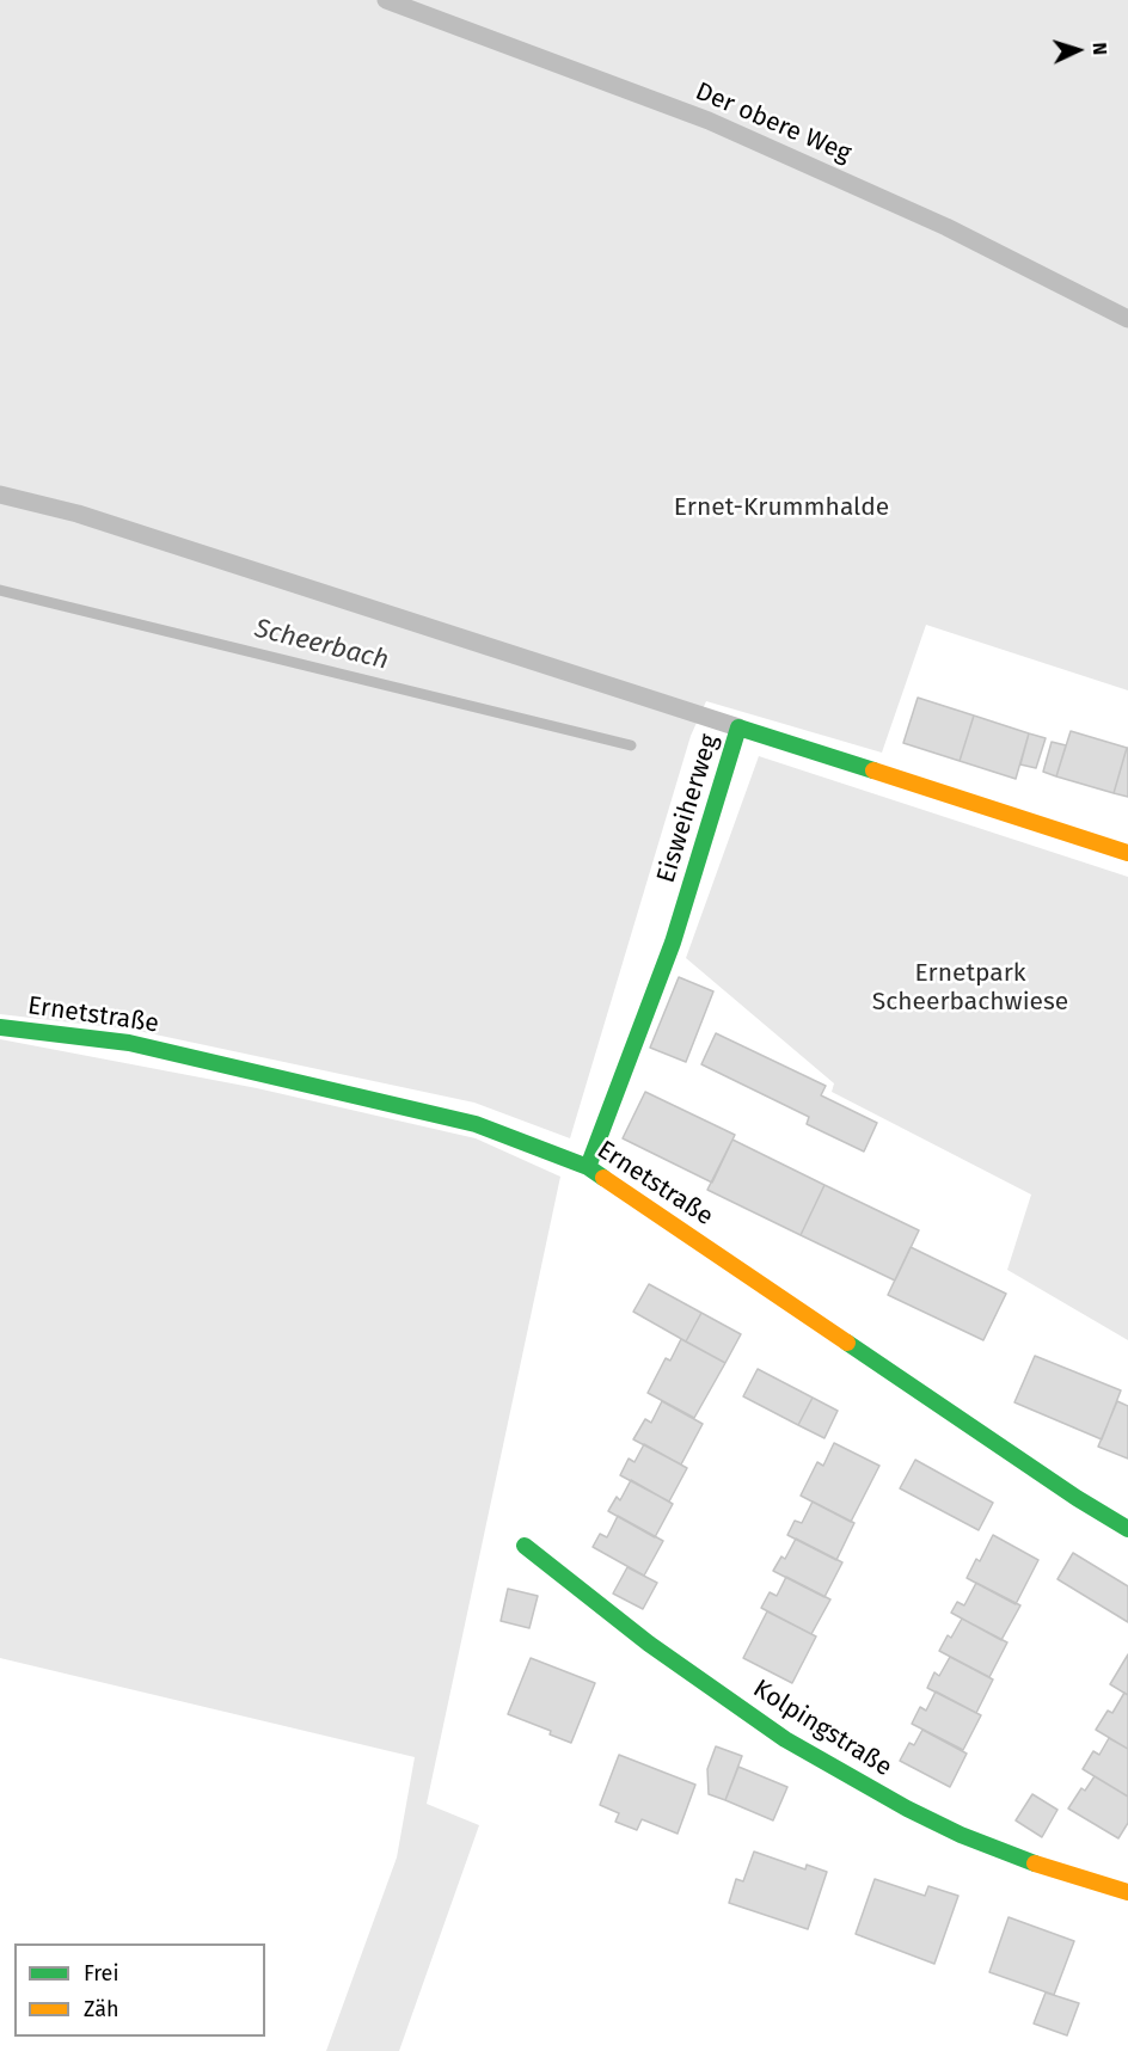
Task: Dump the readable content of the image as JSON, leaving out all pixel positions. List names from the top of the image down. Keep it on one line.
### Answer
{"streets":{"street":["Eisweiherweg","Ernetstraße","Kolpingstraße"],"lane":["Der obere Weg"]},"crossings":[["Eisweiherweg","Ernetstraße"]],"water":["Scheerbach"],"parks":["Ernet-Krummhalde","Ernetpark Scheerbachwiese"],"legend":["Frei","Zäh"],"north":"right"}
